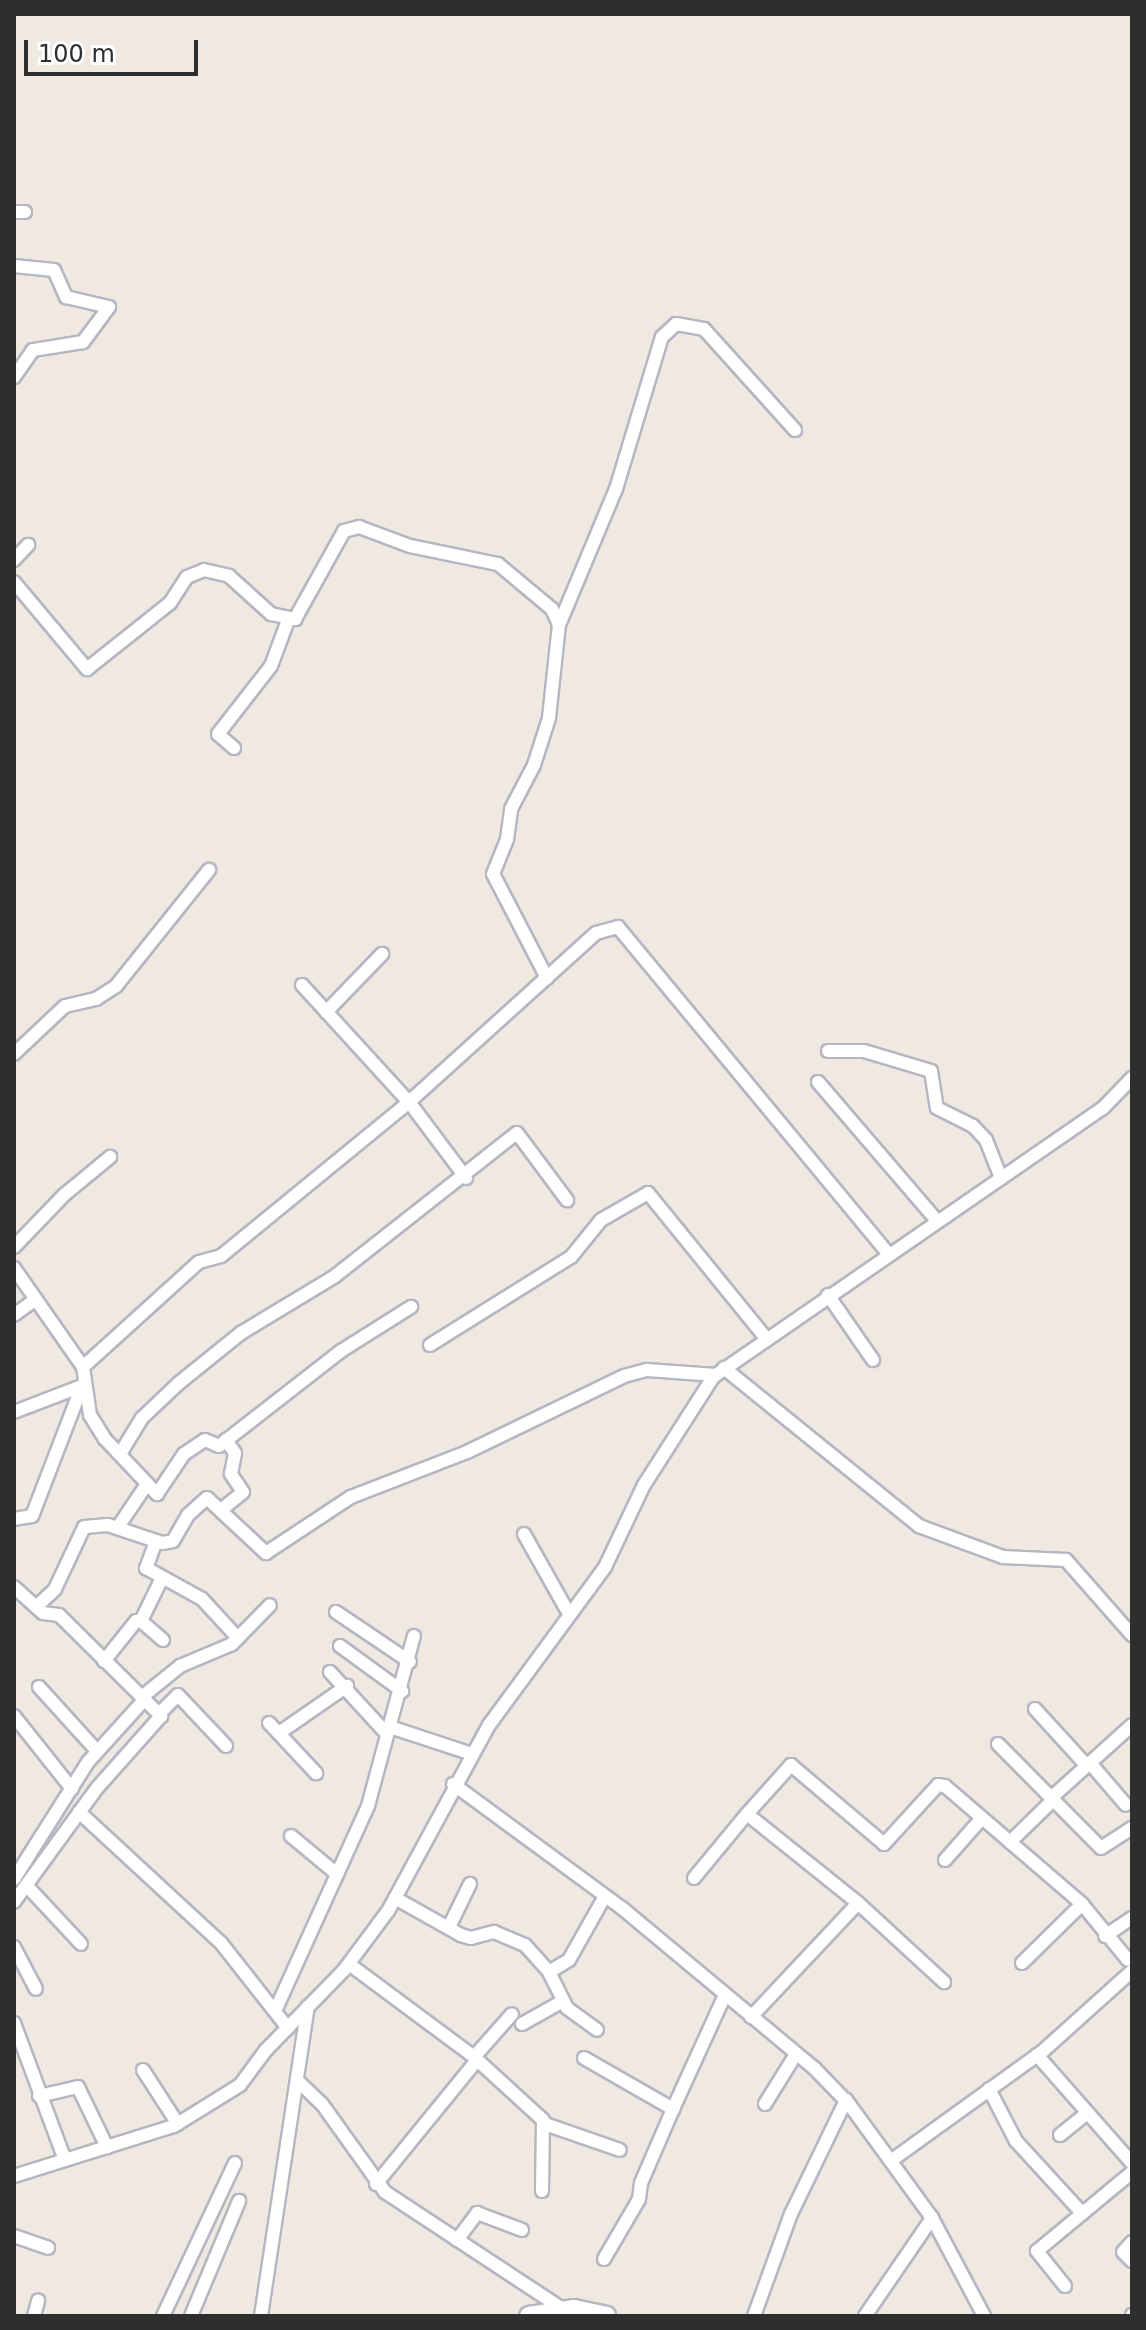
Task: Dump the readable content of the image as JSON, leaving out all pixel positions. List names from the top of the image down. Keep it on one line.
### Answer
{"scale_bar":"100 m"}
